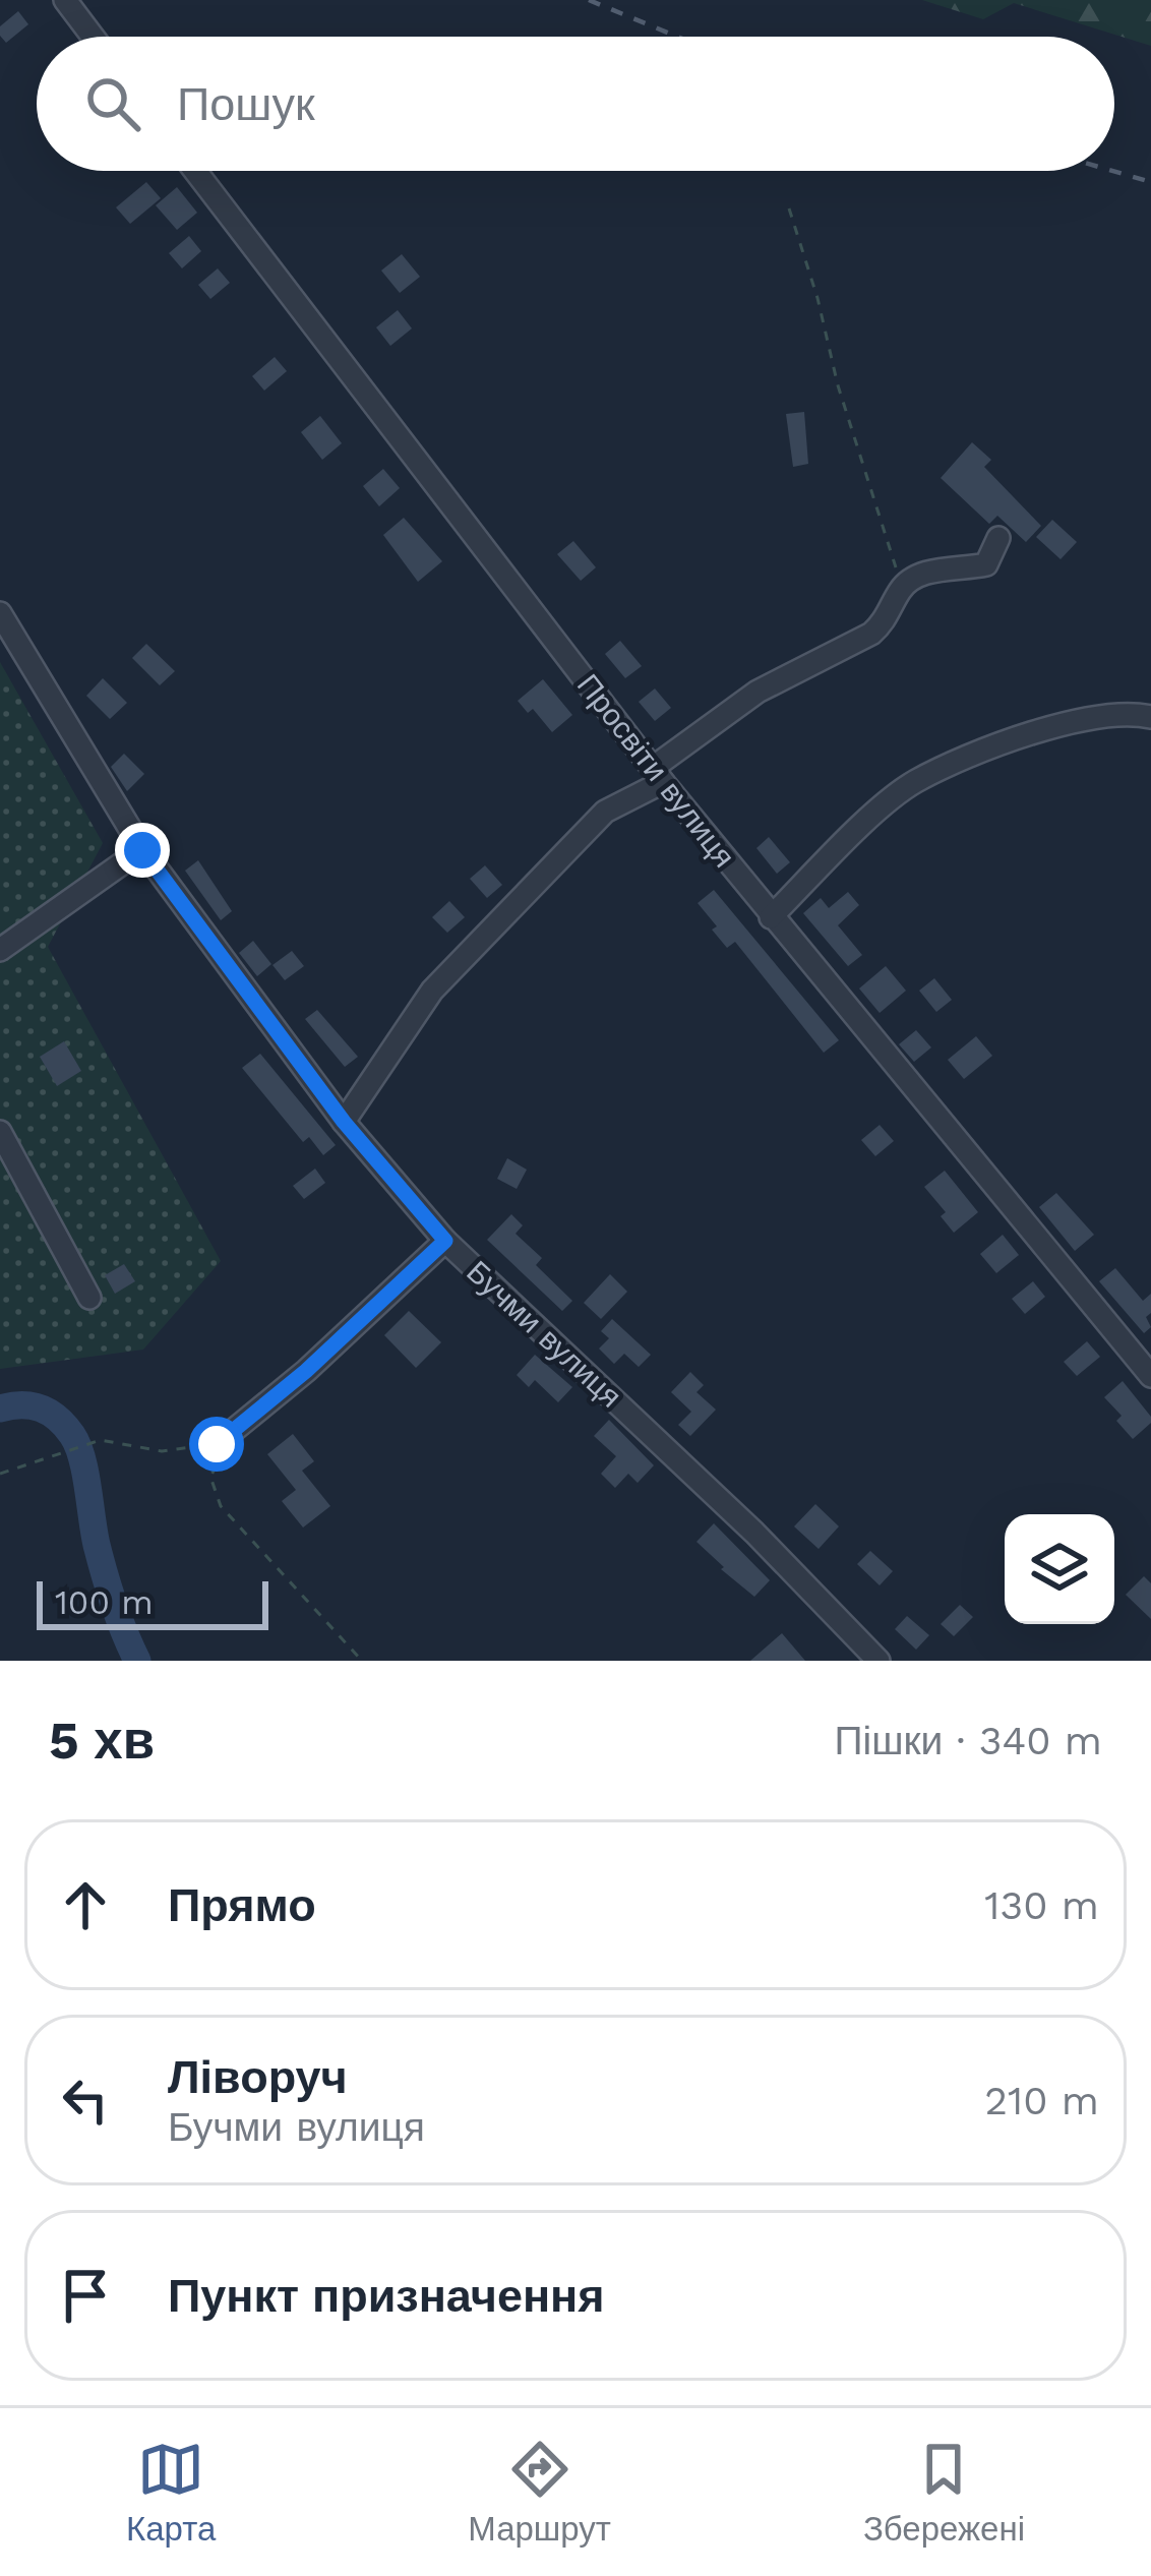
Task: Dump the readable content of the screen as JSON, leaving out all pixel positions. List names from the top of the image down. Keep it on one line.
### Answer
{"streets":{"street":["Просвіти вулиця","Бучми вулиця"]},"scale_bar":"100 m","page":{"search":"Пошук","scale":"100 m","heading":["5 хв","Пішки · 340 m"],"list":[["Прямо","130 m"],["Ліворуч","Бучми вулиця","210 m"],"Пункт призначення"],"nav":["Карта","Маршрут","Збережені"]}}
